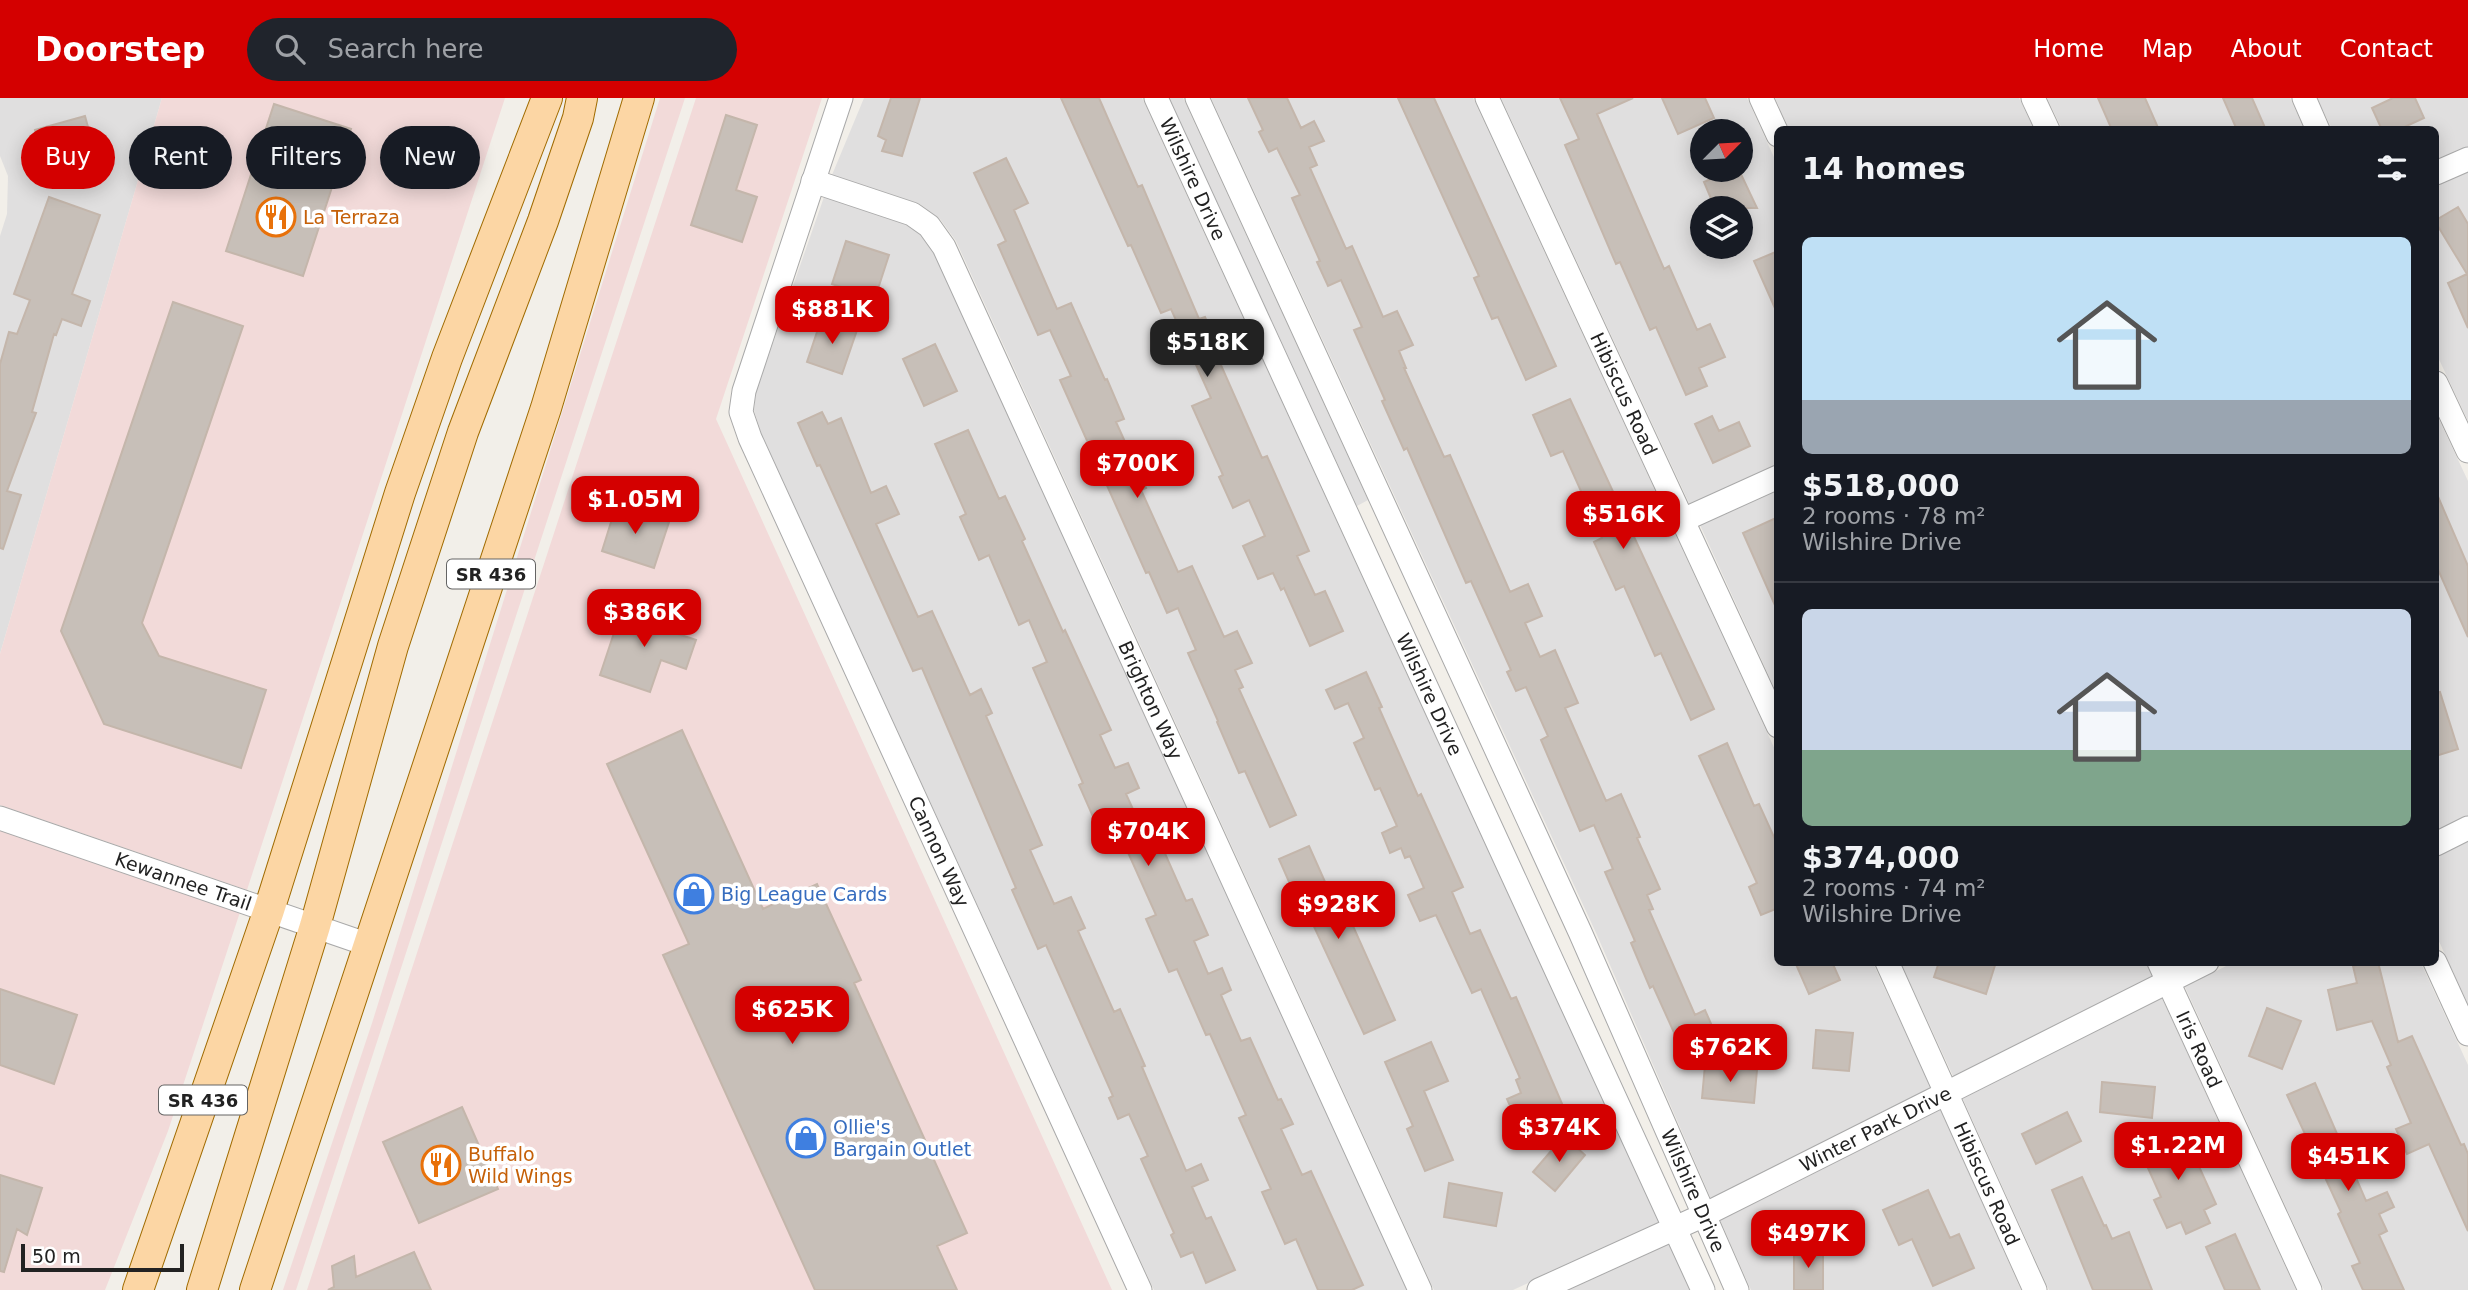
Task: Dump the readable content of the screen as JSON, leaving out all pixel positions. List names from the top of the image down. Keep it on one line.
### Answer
{"streets":{"main road":["SR 436"],"street":["Wilshire Drive","Hibiscus Road","Brighton Way","Cannon Way","Kewannee Trail","Iris Road","Winter Park Drive"]},"crossings":[["Wilshire Drive","Winter Park Drive"],["Hibiscus Road","Winter Park Drive"],["SR 436","Kewannee Trail"],["Brighton Way","Cannon Way"],["Iris Road","Winter Park Drive"]],"places":{"restaurant":["La Terraza","Buffalo Wild Wings"],"shop":["Big League Cards","Ollie's Bargain Outlet"]},"scale_bar":"50 m","north":"top right","page":{"header":"Doorstep","search":"Search here","nav":["Home","Map","About","Contact"],"chip":["Buy","Rent","Filters","New"],"heading":"14 homes","list":[{"name":"$518,000","note":"2 rooms · 78 m² · Wilshire Drive"},{"name":"$374,000","note":"2 rooms · 74 m² · Wilshire Drive"}],"price":["$881K","$518K","$700K","$1.05M","$516K","$386K","$704K","$928K","$625K","$762K","$374K","$1.22M","$451K","$497K"],"scale":"50 m"}}
